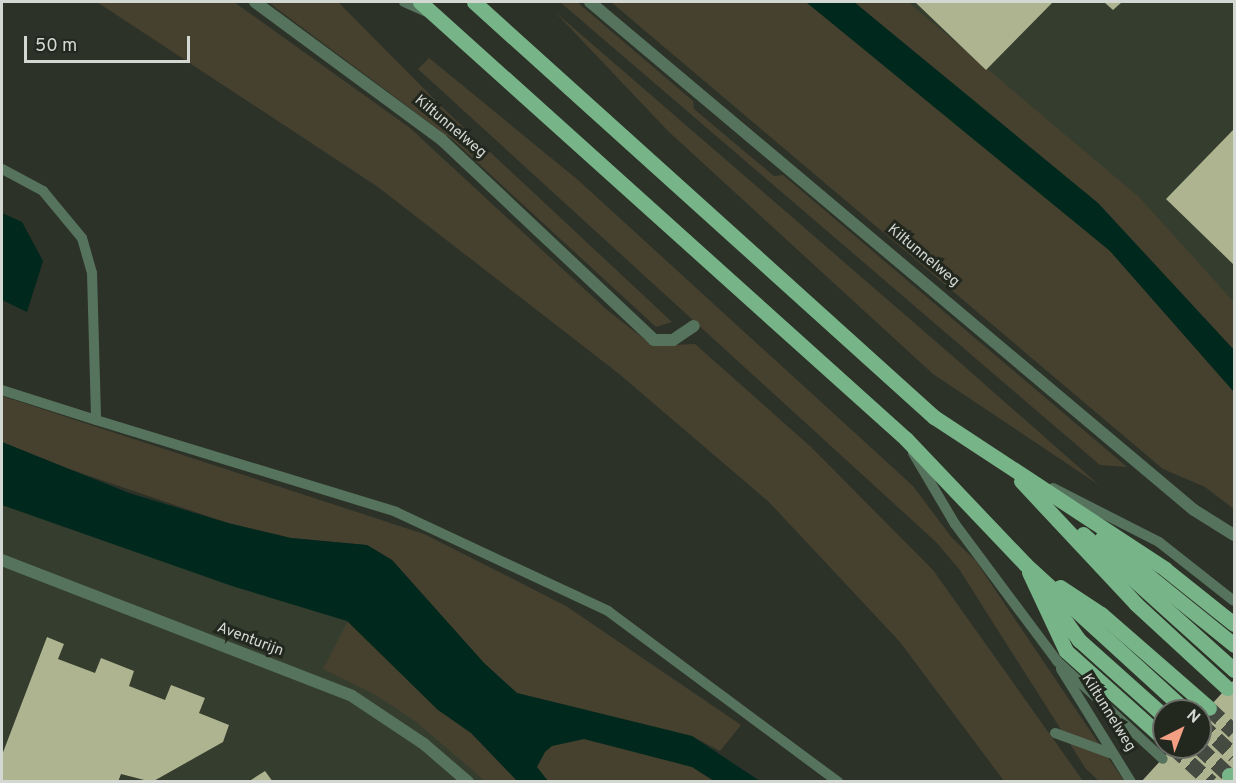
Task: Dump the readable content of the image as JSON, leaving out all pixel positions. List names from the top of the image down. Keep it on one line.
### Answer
{"streets":{"main road":["Kiltunnelweg"],"street":["Aventurijn"]},"scale_bar":"50 m","north":"top right"}
